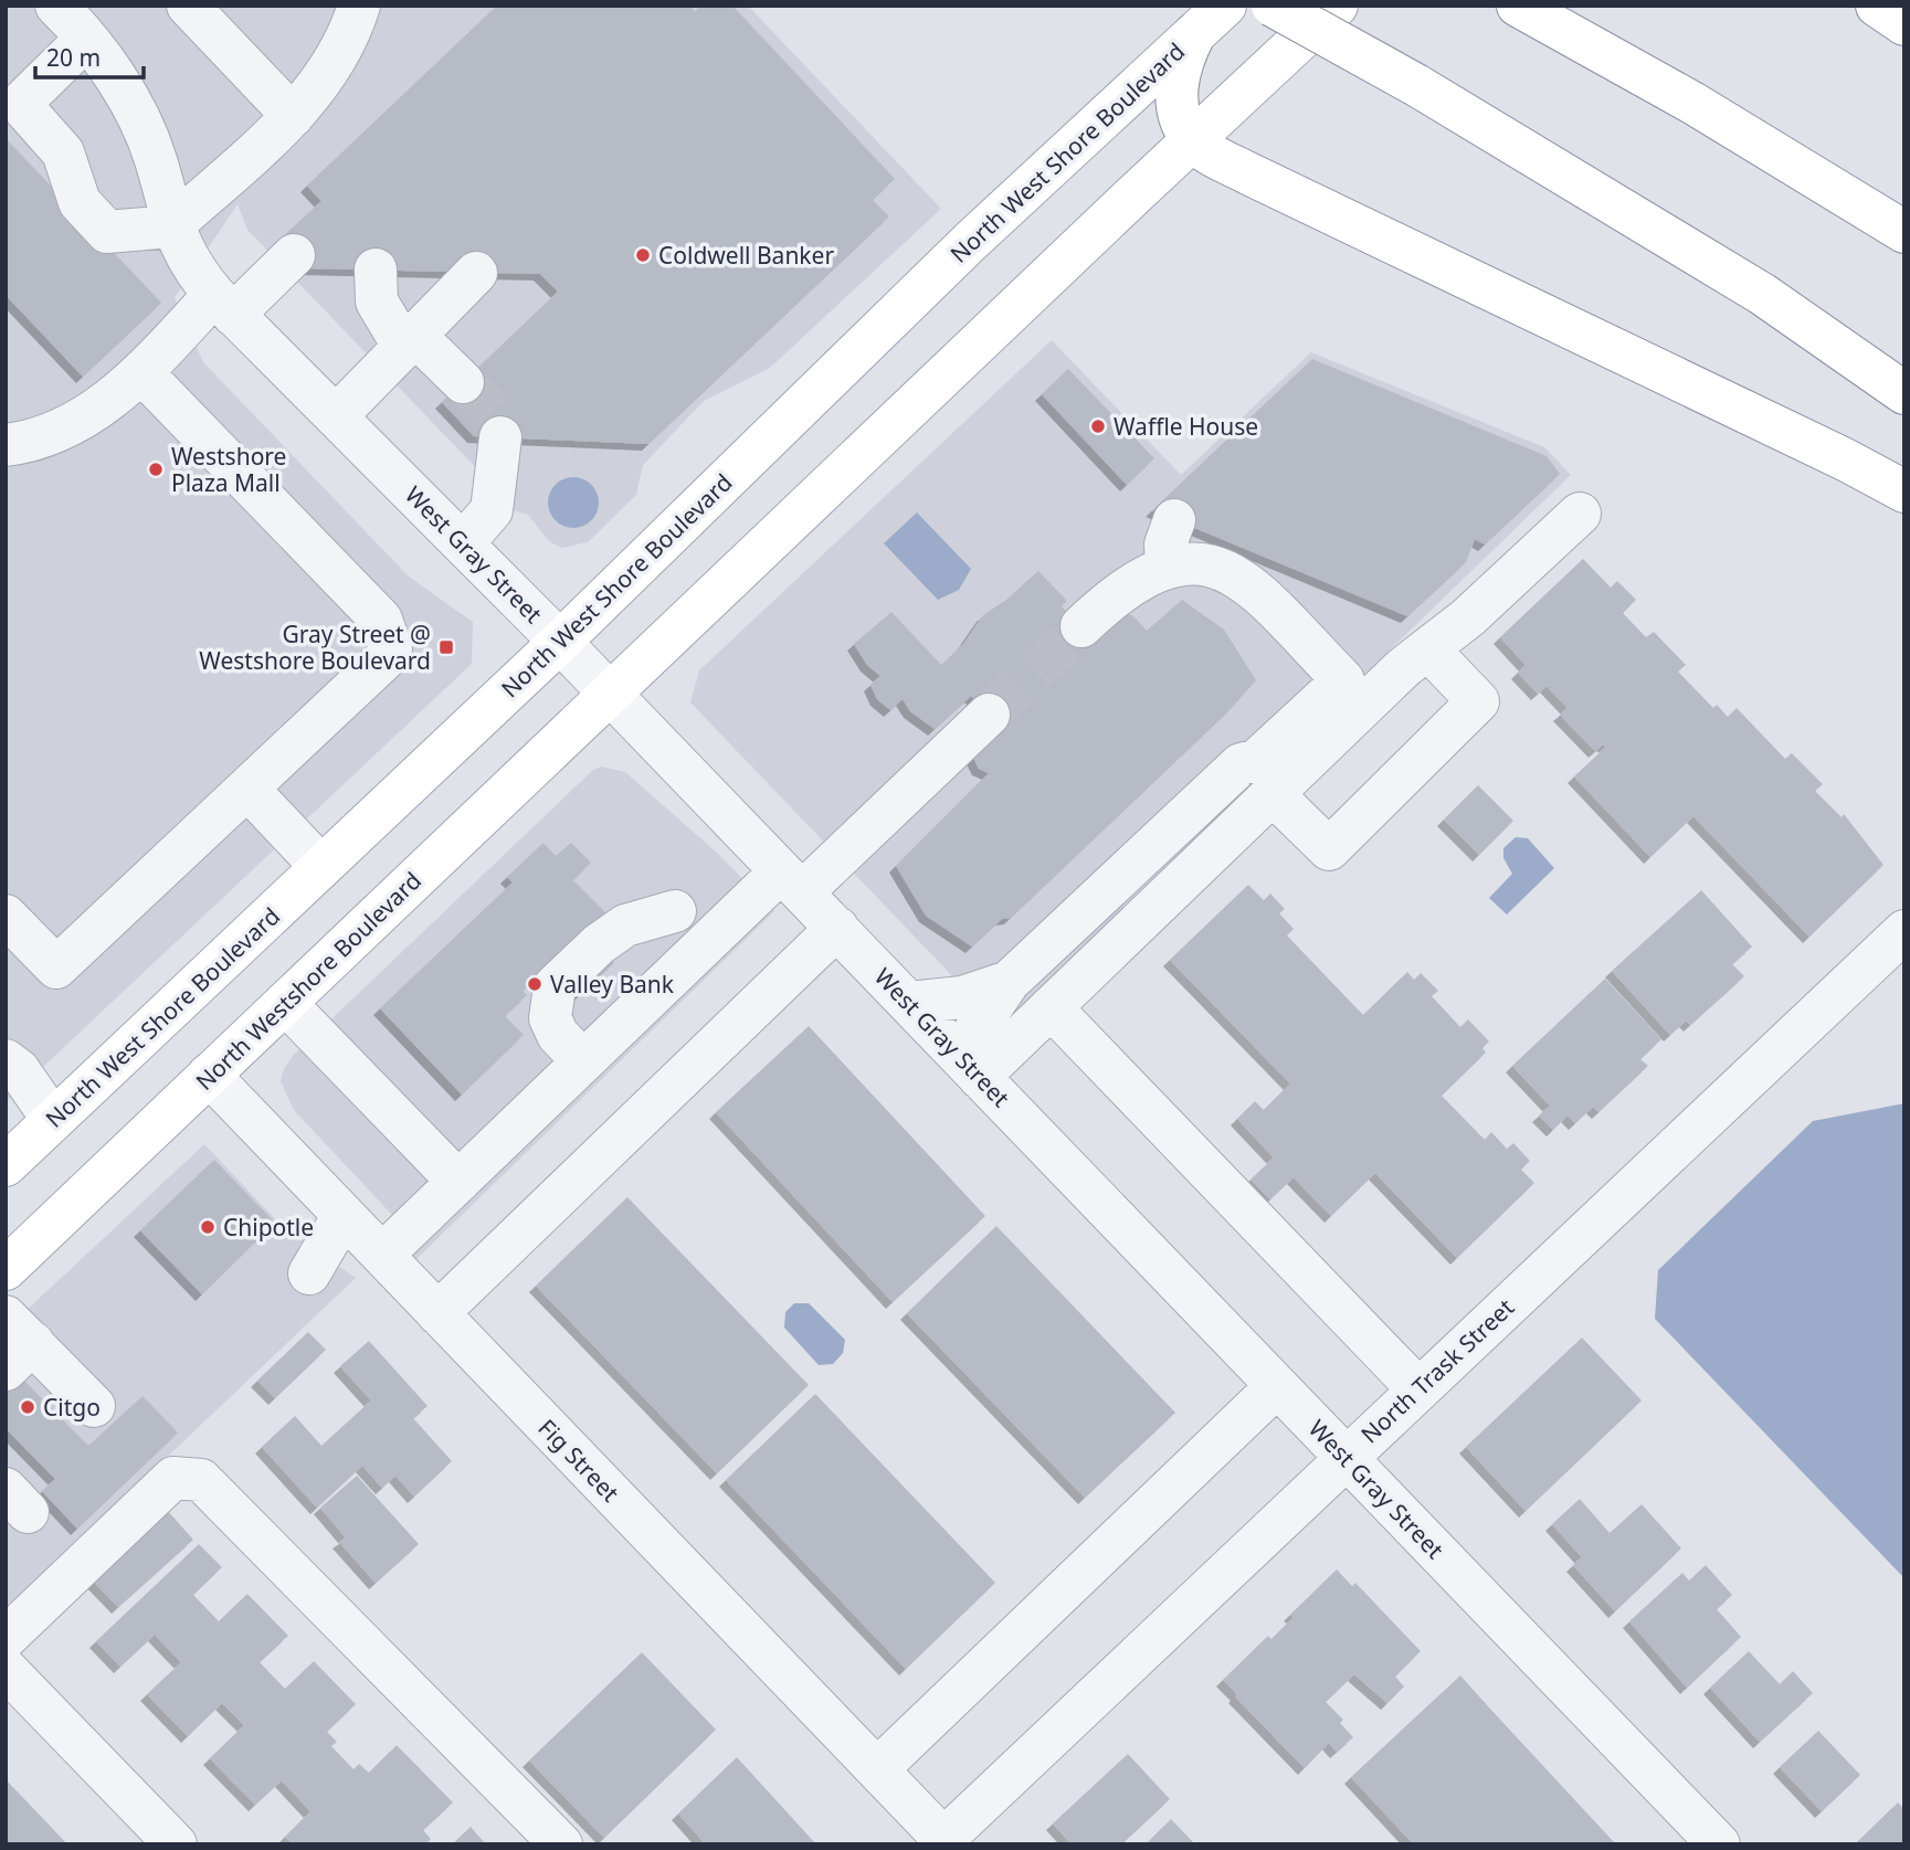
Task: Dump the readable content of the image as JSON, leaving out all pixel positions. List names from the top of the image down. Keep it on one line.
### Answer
{"streets":{"main road":["North West Shore Boulevard","North Westshore Boulevard"],"street":["West Gray Street","North Trask Street","Fig Street"]},"crossings":[["North West Shore Boulevard","West Gray Street"],["West Gray Street","North Westshore Boulevard"],["West Gray Street","North Trask Street"],["North Westshore Boulevard","Fig Street"],["North Trask Street","Fig Street"]],"places":{"other":["Coldwell Banker","Waffle House","Westshore Plaza Mall","Valley Bank","Chipotle","Citgo"],"transit":["Gray Street @ Westshore Boulevard"]},"scale_bar":"20 m"}
